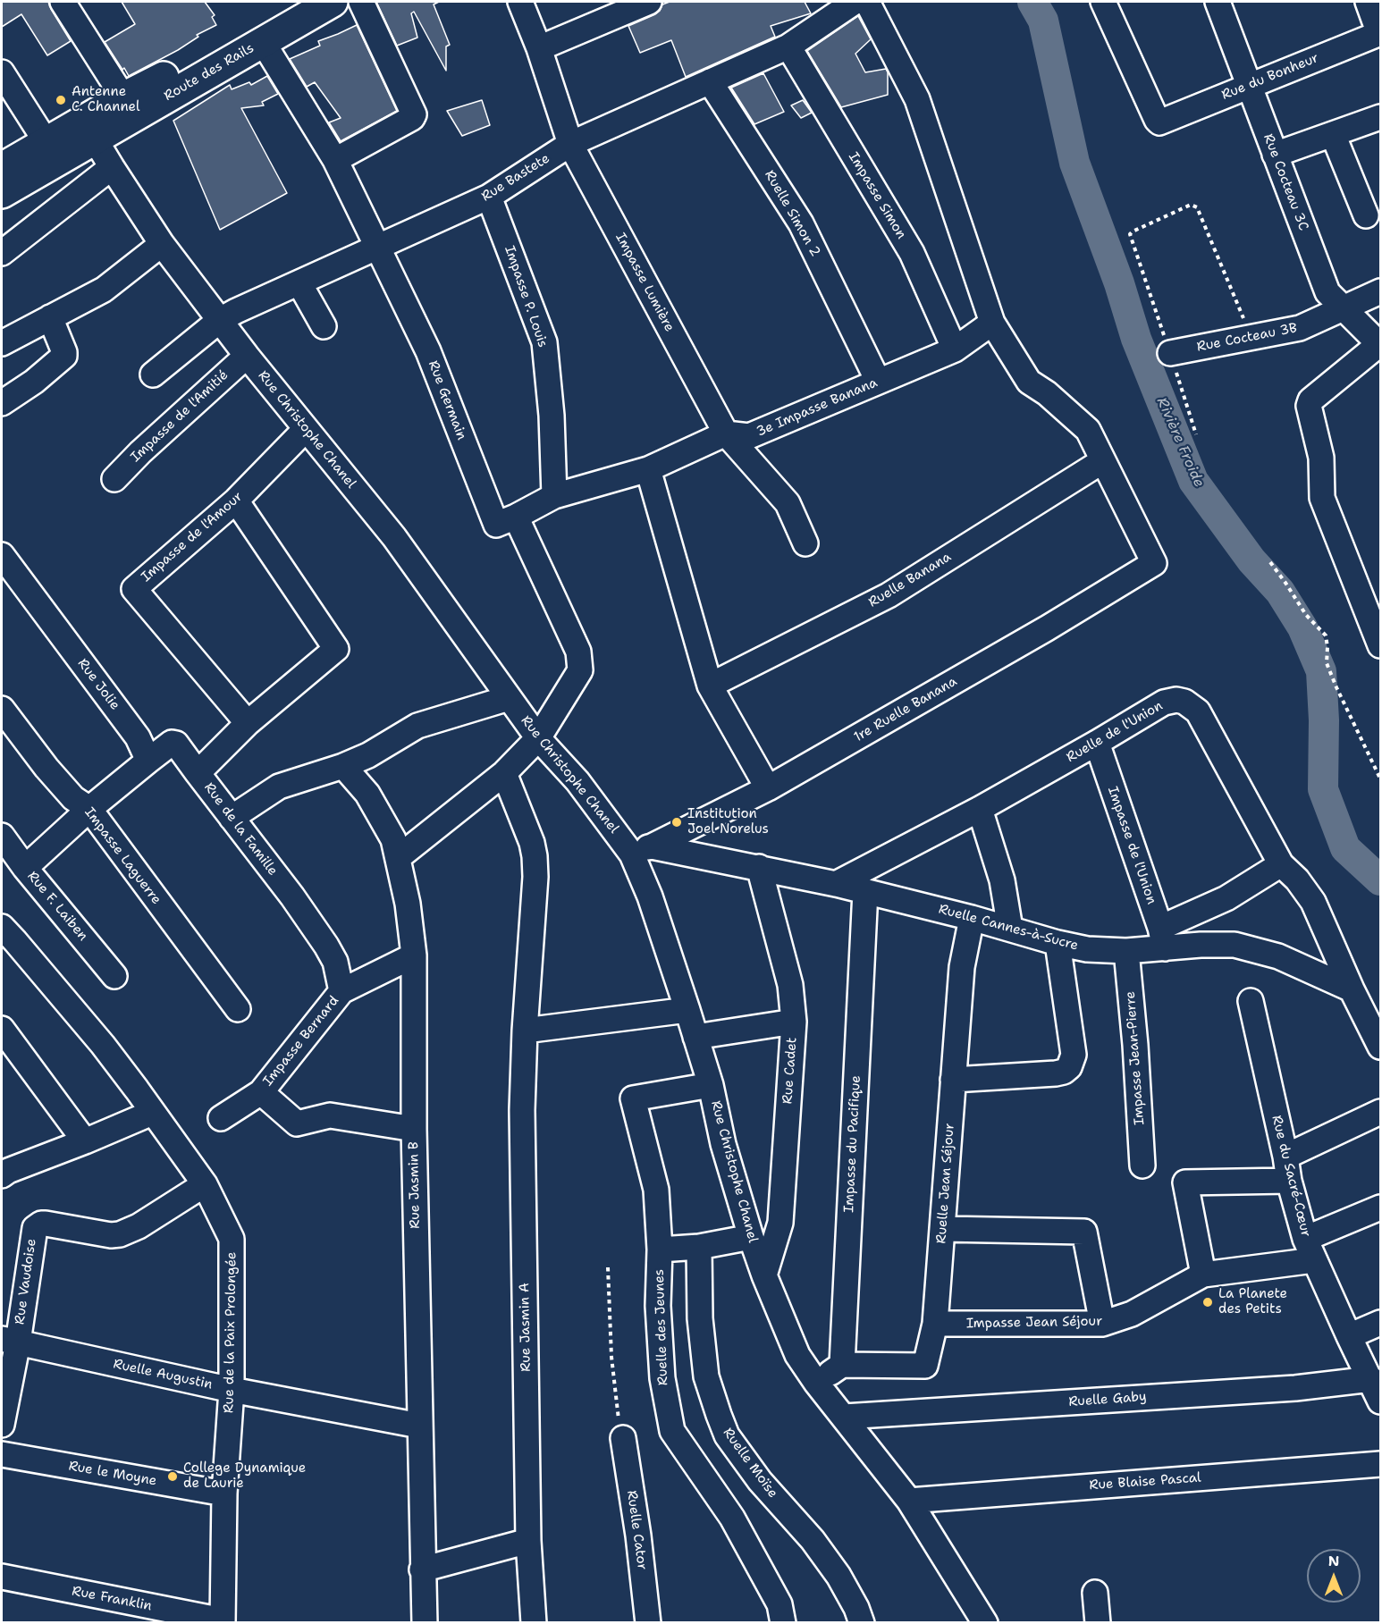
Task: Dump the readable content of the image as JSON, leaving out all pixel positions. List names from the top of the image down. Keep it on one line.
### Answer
{"streets":{"main road":["Route des Rails"],"street":["Rue du Bonheur","Rue Bastete","Rue Cocteau 3C","Impasse Simon","Ruelle Simon 2","Impasse Lumière","Impasse P. Louis","Rue Cocteau 3B","Rue Germain","3e Impasse Banana","Impasse de l'Amitié","Rue Christophe Chanel","Impasse de l'Amour","Ruelle Banana","Rue Jolie","1re Ruelle Banana","Ruelle de l'Union","Rue de la Famille","Impasse de l'Union","Impasse Laguerre","Rue F. Laiben","Ruelle Cannes-à-Sucre","Impasse Bernard","Impasse Jean-Pierre","Rue Cadet","Impasse du Pacifique","Rue du Sacré-Cœur","Ruelle Jean Séjour","Rue Jasmin B","Rue Vaudoise","Impasse Jean Séjour","Rue Jasmin A","Ruelle des Jeunes","Rue de la Paix Prolongée","Ruelle Augustin","Ruelle Gaby","Ruelle Moïse","Rue le Moyne","Rue Blaise Pascal","Ruelle Cator","Rue Franklin"]},"crossings":[["Route des Rails","Rue Germain"],["Route des Rails","Rue Christophe Chanel"],["Rue du Bonheur","Rue Cocteau 3C"],["Rue Bastete","Impasse Simon"],["Rue Bastete","Ruelle Simon 2"],["Rue Bastete","Impasse Lumière"],["Rue Bastete","Impasse P. Louis"],["Rue Bastete","Rue Germain"],["Rue Bastete","Rue Christophe Chanel"],["Rue Cocteau 3C","Rue Cocteau 3B"],["Impasse Simon","3e Impasse Banana"],["Ruelle Simon 2","3e Impasse Banana"],["Impasse Lumière","3e Impasse Banana"],["Impasse P. Louis","3e Impasse Banana"],["Rue Germain","3e Impasse Banana"],["Impasse de l'Amitié","Rue Christophe Chanel"],["Rue Christophe Chanel","Impasse de l'Amour"],["Rue Christophe Chanel","1re Ruelle Banana"],["Rue Christophe Chanel","Ruelle Cannes-à-Sucre"],["Rue Christophe Chanel","Rue Cadet"],["Rue Christophe Chanel","Ruelle des Jeunes"],["Rue Christophe Chanel","Ruelle Gaby"],["Rue Christophe Chanel","Rue Blaise Pascal"],["Impasse de l'Amour","Rue de la Famille"],["Ruelle Banana","1re Ruelle Banana"],["1re Ruelle Banana","Ruelle Cannes-à-Sucre"],["Ruelle de l'Union","Impasse de l'Union"],["Ruelle de l'Union","Ruelle Cannes-à-Sucre"],["Rue de la Famille","Impasse Bernard"],["Impasse de l'Union","Ruelle Cannes-à-Sucre"],["Ruelle Cannes-à-Sucre","Impasse Jean-Pierre"],["Ruelle Cannes-à-Sucre","Rue Cadet"],["Ruelle Cannes-à-Sucre","Impasse du Pacifique"],["Ruelle Cannes-à-Sucre","Ruelle Jean Séjour"],["Impasse Bernard","Rue Jasmin B"],["Impasse du Pacifique","Ruelle Jean Séjour"],["Rue du Sacré-Cœur","Impasse Jean Séjour"],["Rue du Sacré-Cœur","Ruelle Gaby"],["Ruelle Jean Séjour","Impasse Jean Séjour"],["Rue Jasmin B","Ruelle Augustin"],["Rue Vaudoise","Rue de la Paix Prolongée"],["Rue Vaudoise","Ruelle Augustin"],["Rue de la Paix Prolongée","Ruelle Augustin"],["Rue de la Paix Prolongée","Rue le Moyne"],["Rue de la Paix Prolongée","Rue Franklin"]],"water":["Rivière Froide"],"places":["Antenne C. Channel","Institution Joel Norelus","La Planete des Petits","College Dynamique de Laurie"],"north":"top"}
